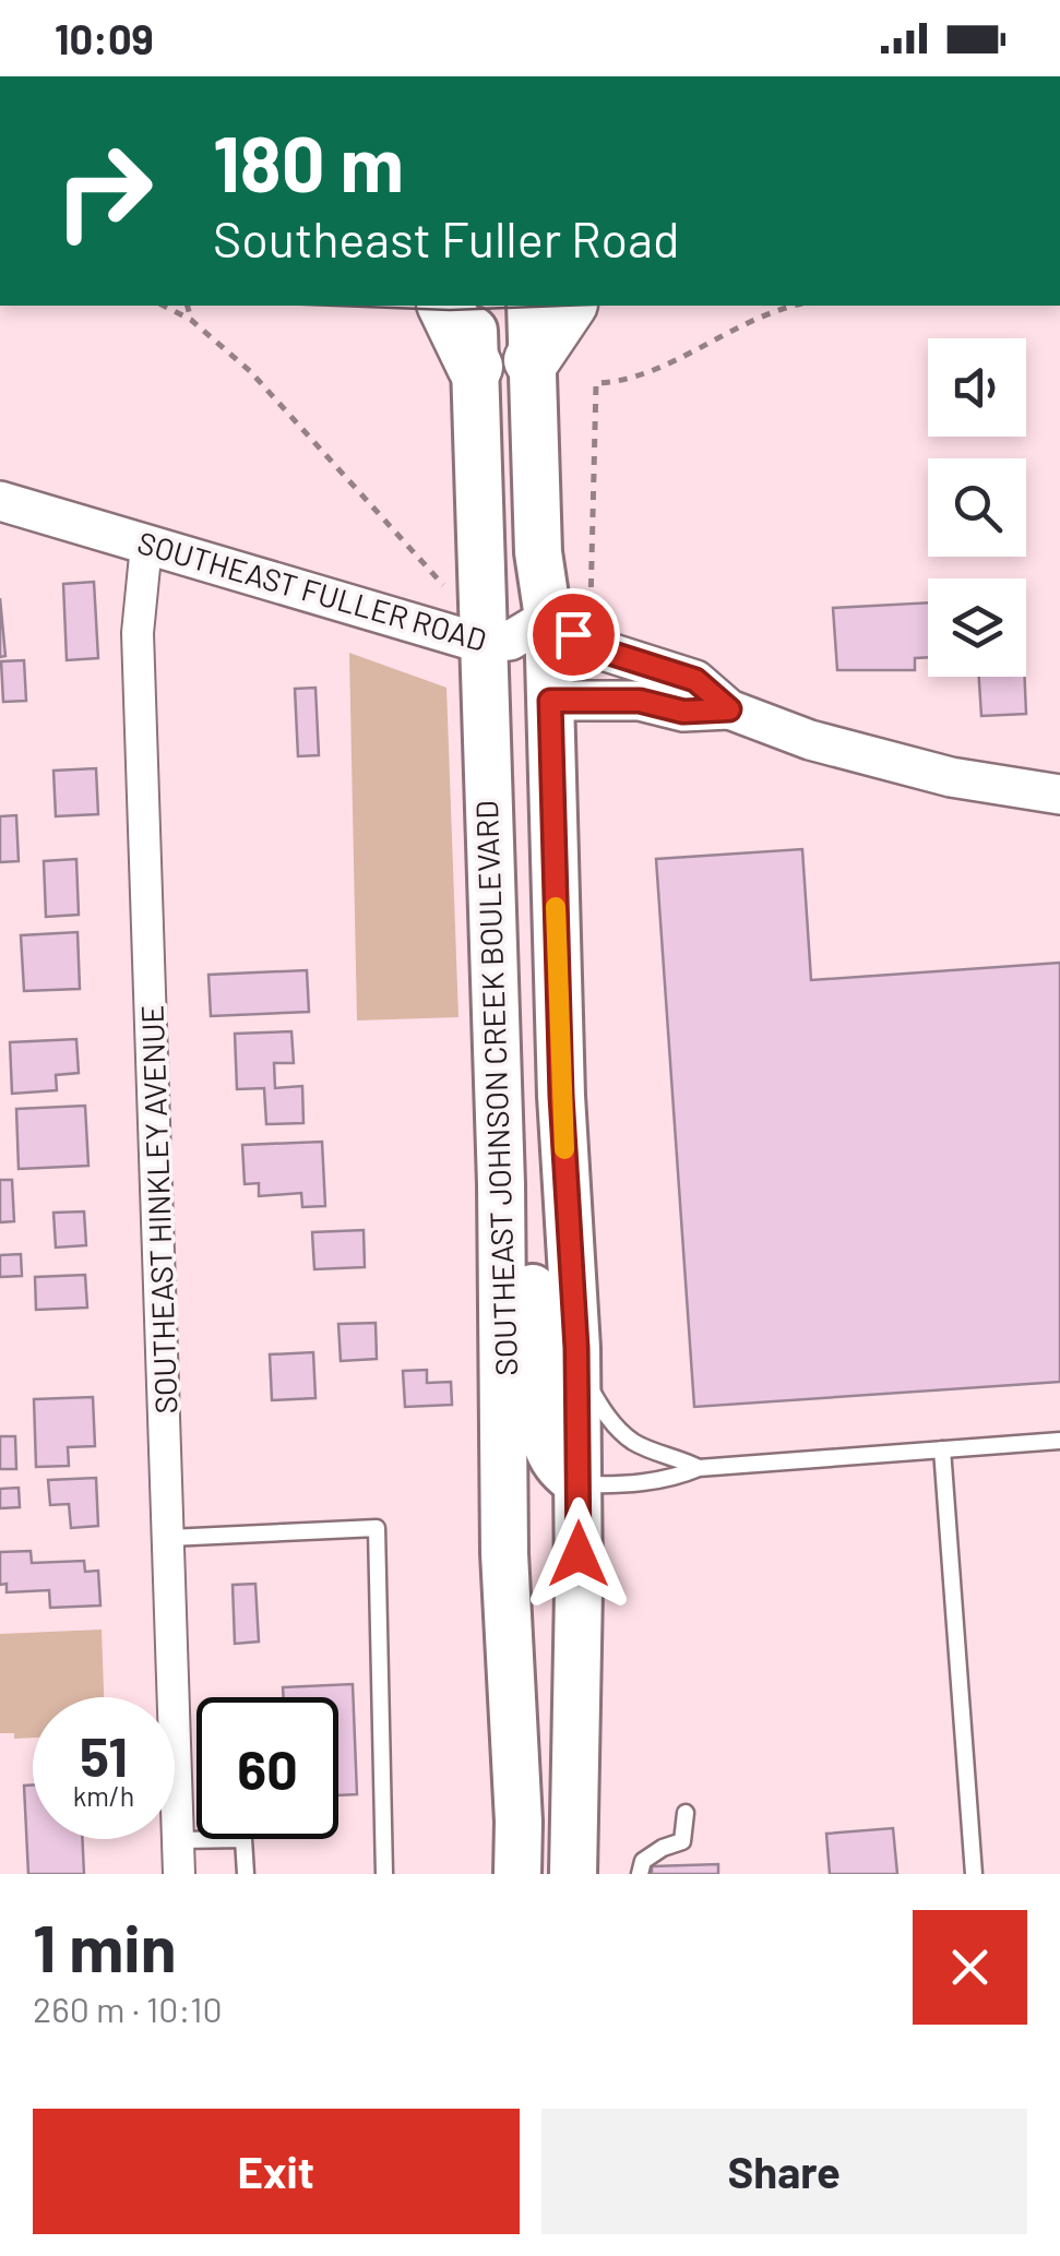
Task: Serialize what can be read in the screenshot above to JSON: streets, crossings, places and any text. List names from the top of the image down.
{
  "streets": {
    "main road": ["SOUTHEAST JOHNSON CREEK BOULEVARD"],
    "street": ["SOUTHEAST FULLER ROAD", "SOUTHEAST HINKLEY AVENUE"]
  },
  "crossings": [
    ["SOUTHEAST FULLER ROAD", "SOUTHEAST JOHNSON CREEK BOULEVARD"],
    ["SOUTHEAST FULLER ROAD", "SOUTHEAST HINKLEY AVENUE"]
  ],
  "page": {
    "status": "10:09",
    "turn": ["180 m", "Southeast Fuller Road"],
    "speed": "51 km/h",
    "limit": "60",
    "heading": ["1 min", "260 m · 10:10"],
    "buttons": ["Exit", "Share"]
  }
}
